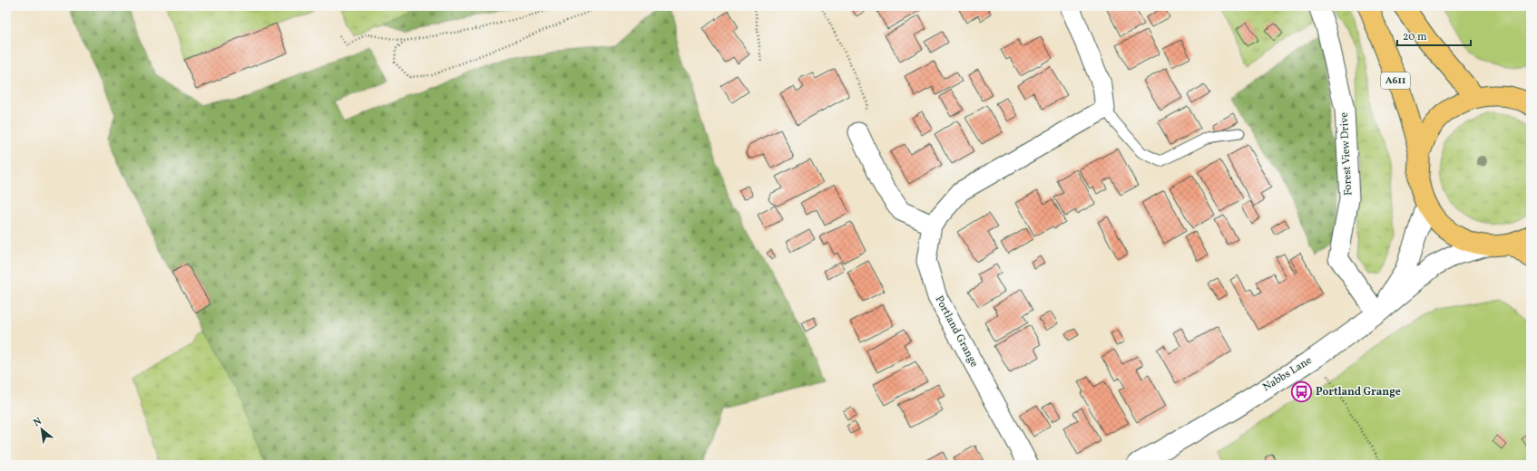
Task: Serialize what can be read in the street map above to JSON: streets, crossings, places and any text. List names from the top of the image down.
{
  "streets": {
    "main road": ["A611"],
    "street": ["Forest View Drive", "Portland Grange", "Nabbs Lane"]
  },
  "crossings": [
    ["A611", "Nabbs Lane"],
    ["Forest View Drive", "Nabbs Lane"]
  ],
  "places": {
    "bus stop": ["Portland Grange"]
  },
  "scale_bar": "20 m",
  "north": "top left"
}
